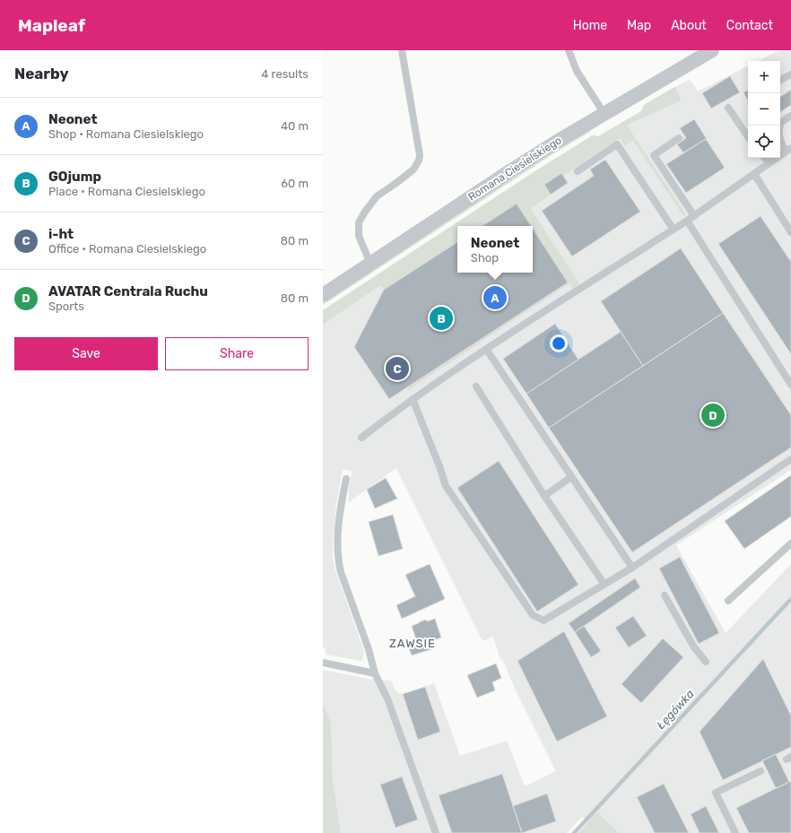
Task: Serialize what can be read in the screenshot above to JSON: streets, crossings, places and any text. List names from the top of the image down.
{
  "streets": {
    "street": ["Romana Ciesielskiego"]
  },
  "districts": ["ZAWSIE"],
  "water": ["Łęgówka"],
  "page": {
    "header": "Mapleaf",
    "nav": [
      "Home",
      "Map",
      "About",
      "Contact"
    ],
    "heading": ["Nearby", "4 results"],
    "map_buttons": ["+", "−"],
    "list": [
      {
        "mark": "A",
        "name": "Neonet",
        "note": "Shop · Romana Ciesielskiego",
        "value": "40 m"
      },
      {
        "mark": "B",
        "name": "GOjump",
        "note": "Place · Romana Ciesielskiego",
        "value": "60 m"
      },
      {
        "mark": "C",
        "name": "i-ht",
        "note": "Office · Romana Ciesielskiego",
        "value": "80 m"
      },
      {
        "mark": "D",
        "name": "AVATAR Centrala Ruchu",
        "note": "Sports",
        "value": "80 m"
      }
    ],
    "popup": ["Neonet", "Shop"],
    "pins": [
      "A",
      "B",
      "C",
      "D"
    ],
    "buttons": ["Save", "Share"]
  }
}
